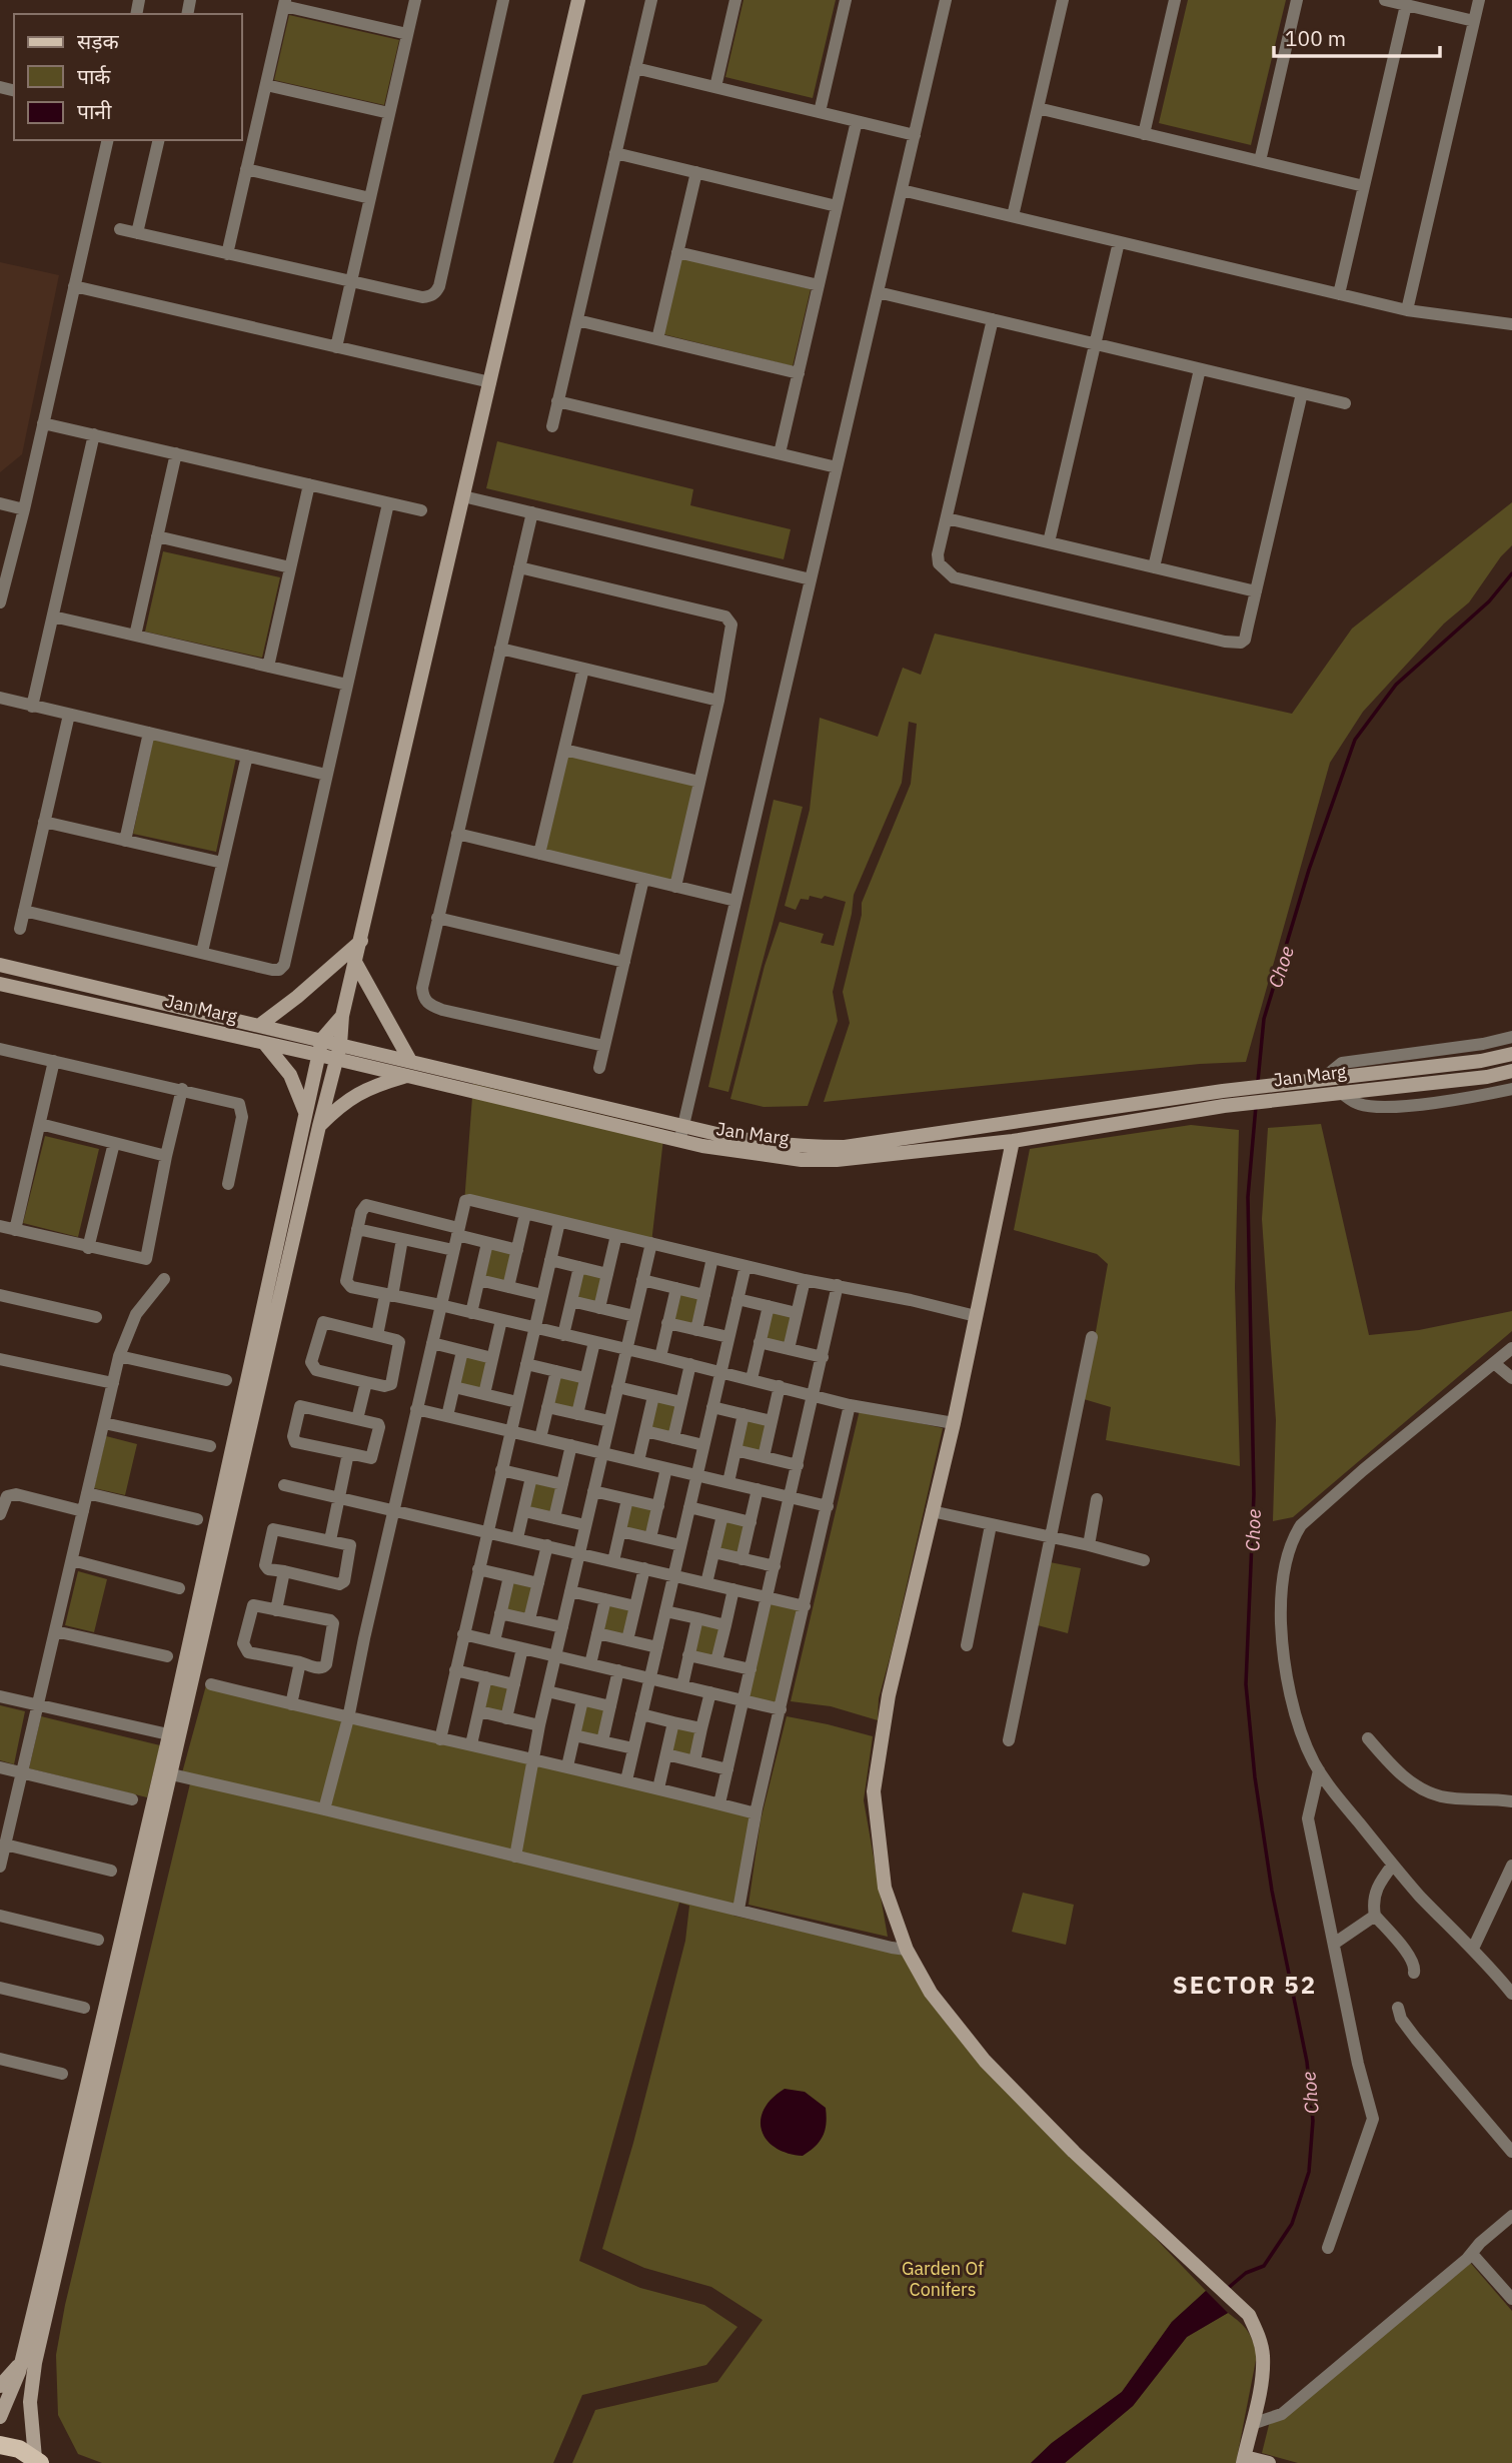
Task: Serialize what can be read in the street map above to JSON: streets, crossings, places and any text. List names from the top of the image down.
{
  "streets": {
    "main road": ["Jan Marg"]
  },
  "districts": ["SECTOR 52"],
  "water": ["Choe"],
  "parks": ["Garden Of Conifers"],
  "legend": ["सड़क", "पार्क", "पानी"],
  "scale_bar": "100 m"
}
